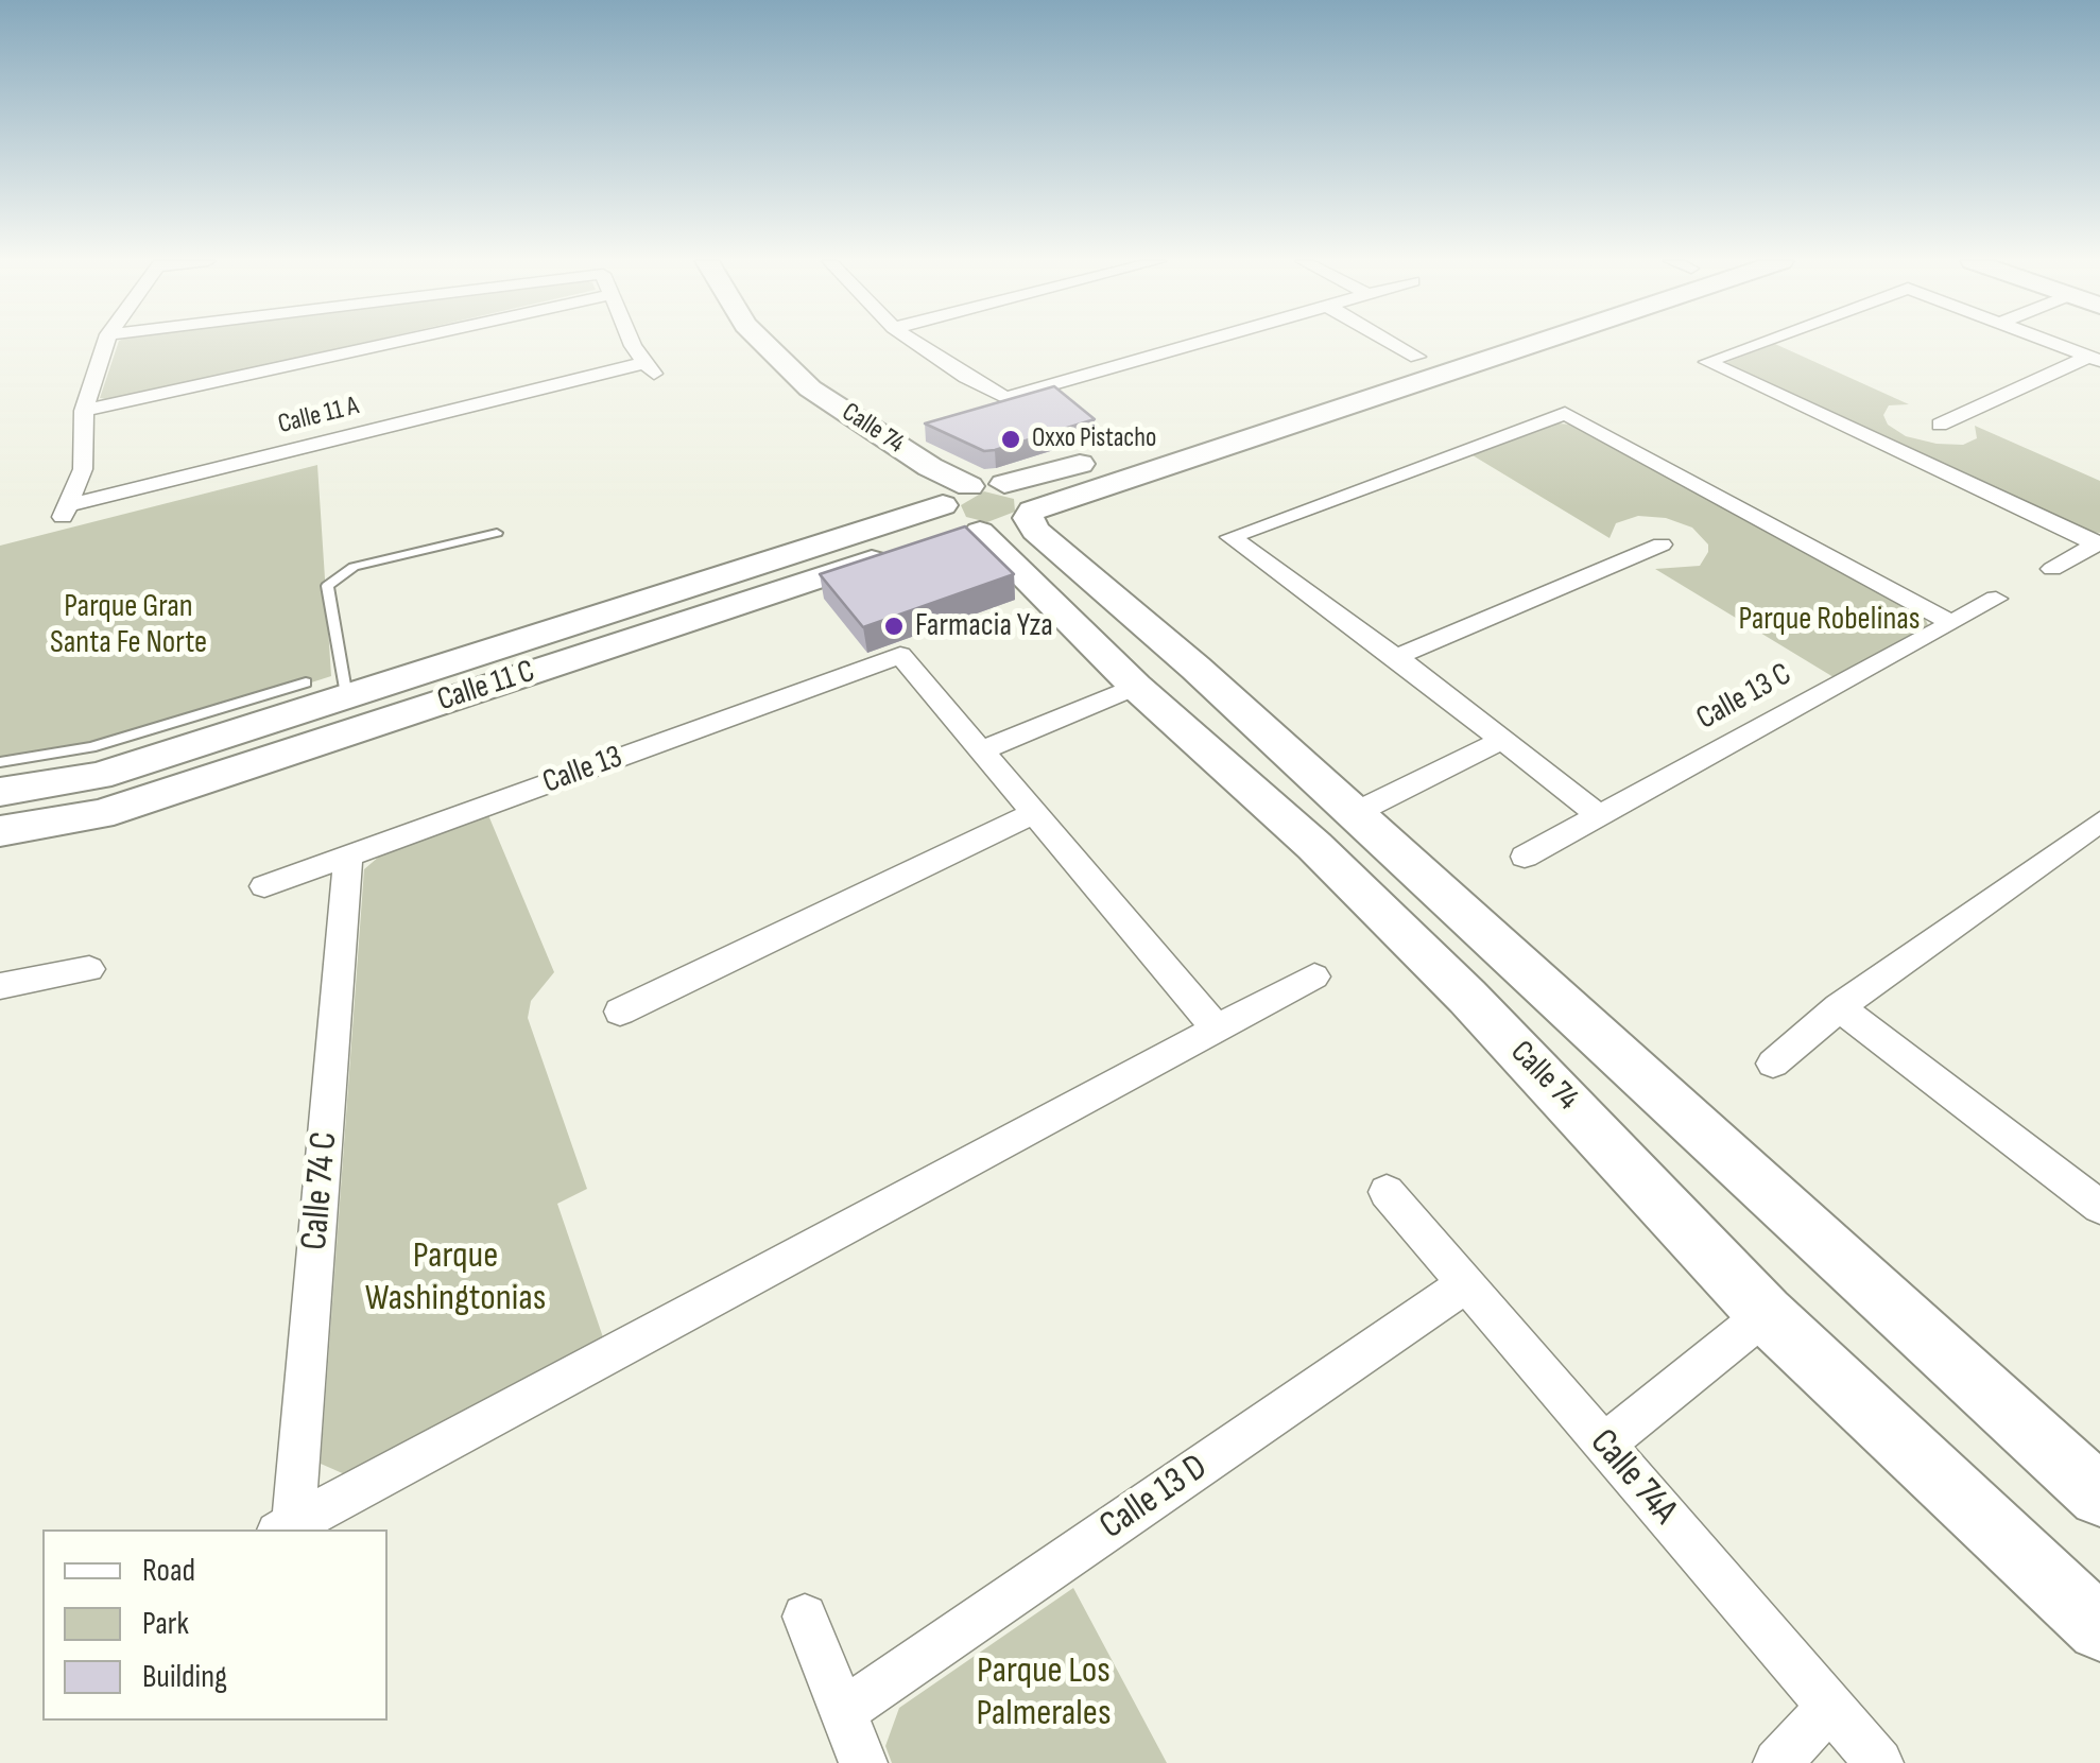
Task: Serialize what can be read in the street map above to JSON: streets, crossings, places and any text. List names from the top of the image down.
{
  "streets": {
    "main road": ["Calle 74", "Calle 11 C"],
    "street": [
      "Calle 11 A",
      "Calle 13 C",
      "Calle 13",
      "Calle 74 C",
      "Calle 74A",
      "Calle 13 D"
    ]
  },
  "crossings": [
    ["Calle 74", "Calle 11 C"],
    ["Calle 13", "Calle 74 C"],
    ["Calle 74A", "Calle 13 D"]
  ],
  "parks": [
    "Parque Gran Santa Fe Norte",
    "Parque Robelinas",
    "Parque Washingtonias",
    "Parque Los Palmerales"
  ],
  "places": ["Oxxo Pistacho", "Farmacia Yza"],
  "legend": ["Road", "Park", "Building"]
}
